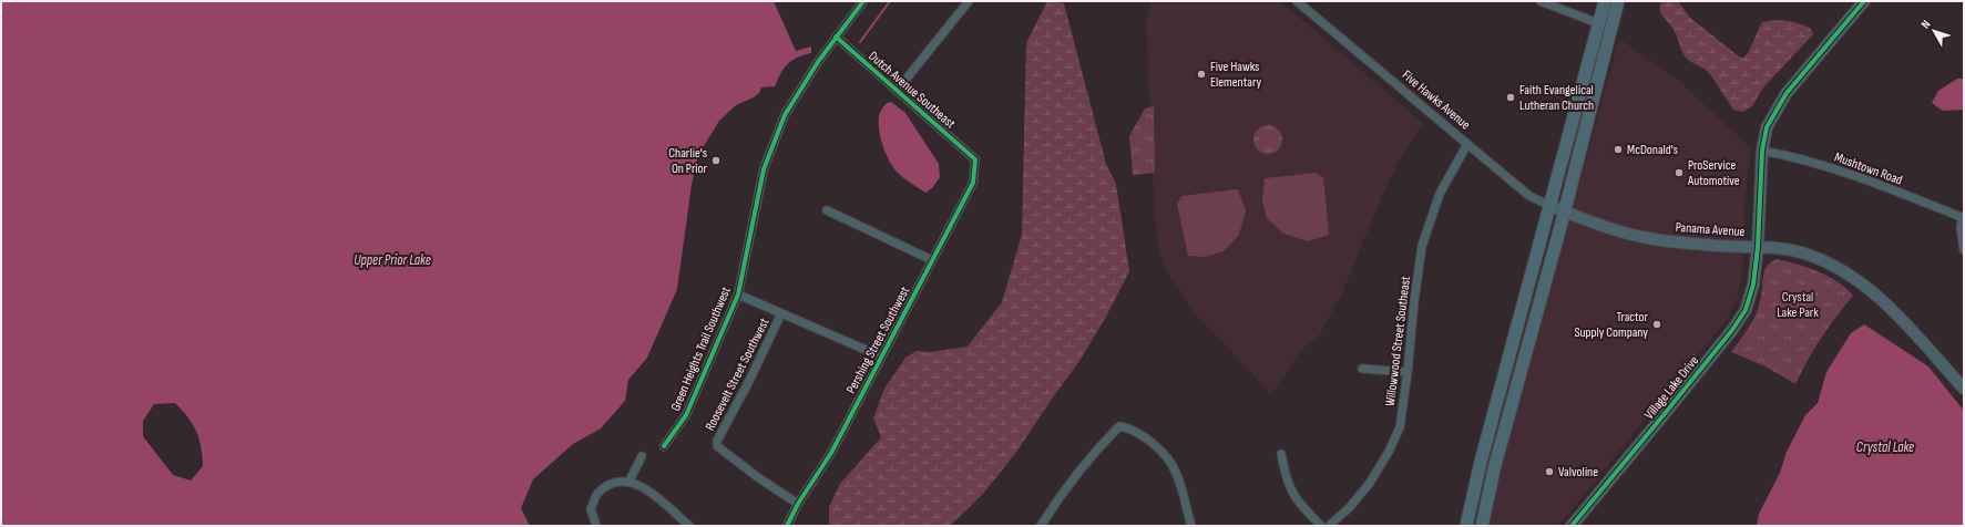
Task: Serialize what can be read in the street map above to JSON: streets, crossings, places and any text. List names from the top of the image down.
{
  "streets": {
    "street": [
      "Dutch Avenue Southeast",
      "Five Hawks Avenue",
      "Mushtown Road",
      "Panama Avenue",
      "Pershing Street Southwest",
      "Willowwood Street Southeast",
      "Green Heights Trail Southwest",
      "Roosevelt Street Southwest",
      "Village Lake Drive"
    ]
  },
  "crossings": [
    ["Dutch Avenue Southeast", "Pershing Street Southwest"],
    ["Dutch Avenue Southeast", "Green Heights Trail Southwest"],
    ["Five Hawks Avenue", "Panama Avenue"],
    ["Five Hawks Avenue", "Willowwood Street Southeast"],
    ["Mushtown Road", "Village Lake Drive"],
    ["Panama Avenue", "Village Lake Drive"],
    ["Pershing Street Southwest", "Roosevelt Street Southwest"]
  ],
  "water": ["Upper Prior Lake", "Crystal Lake"],
  "parks": ["Crystal Lake Park"],
  "places": [
    "Five Hawks Elementary",
    "Faith Evangelical Lutheran Church",
    "McDonald's",
    "Charlie's On Prior",
    "ProService Automotive",
    "Tractor Supply Company",
    "Valvoline"
  ],
  "north": "top left"
}
